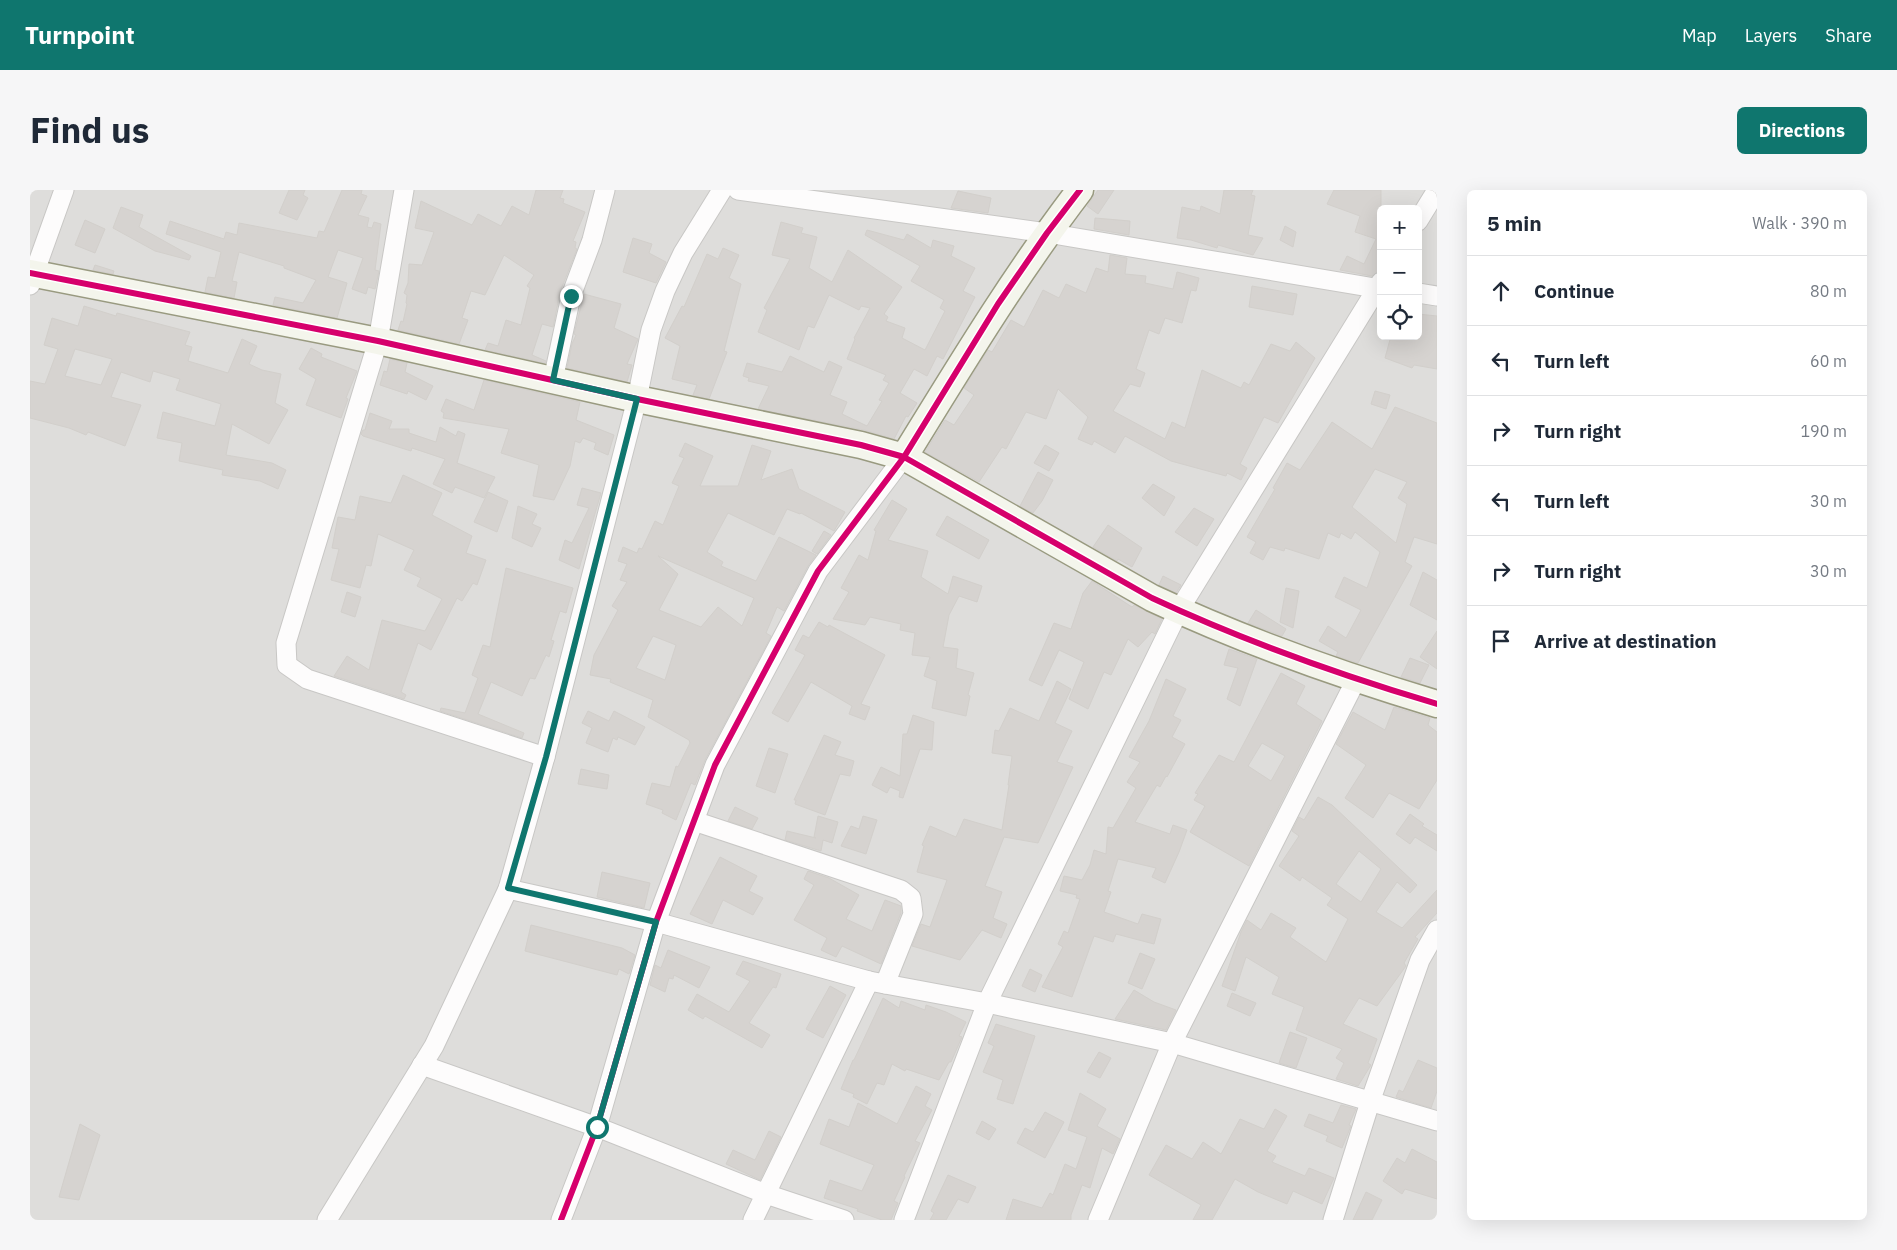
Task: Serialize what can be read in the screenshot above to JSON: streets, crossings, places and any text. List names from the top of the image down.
{
  "page": {
    "header": "Turnpoint",
    "nav": ["Map", "Layers", "Share"],
    "title": "Find us",
    "buttons": "Directions",
    "heading": ["5 min", "Walk · 390 m"],
    "map_buttons": ["+", "−"],
    "list": [
      ["Continue", "80 m"],
      ["Turn left", "60 m"],
      ["Turn right", "190 m"],
      ["Turn left", "30 m"],
      ["Turn right", "30 m"],
      "Arrive at destination"
    ]
  }
}
